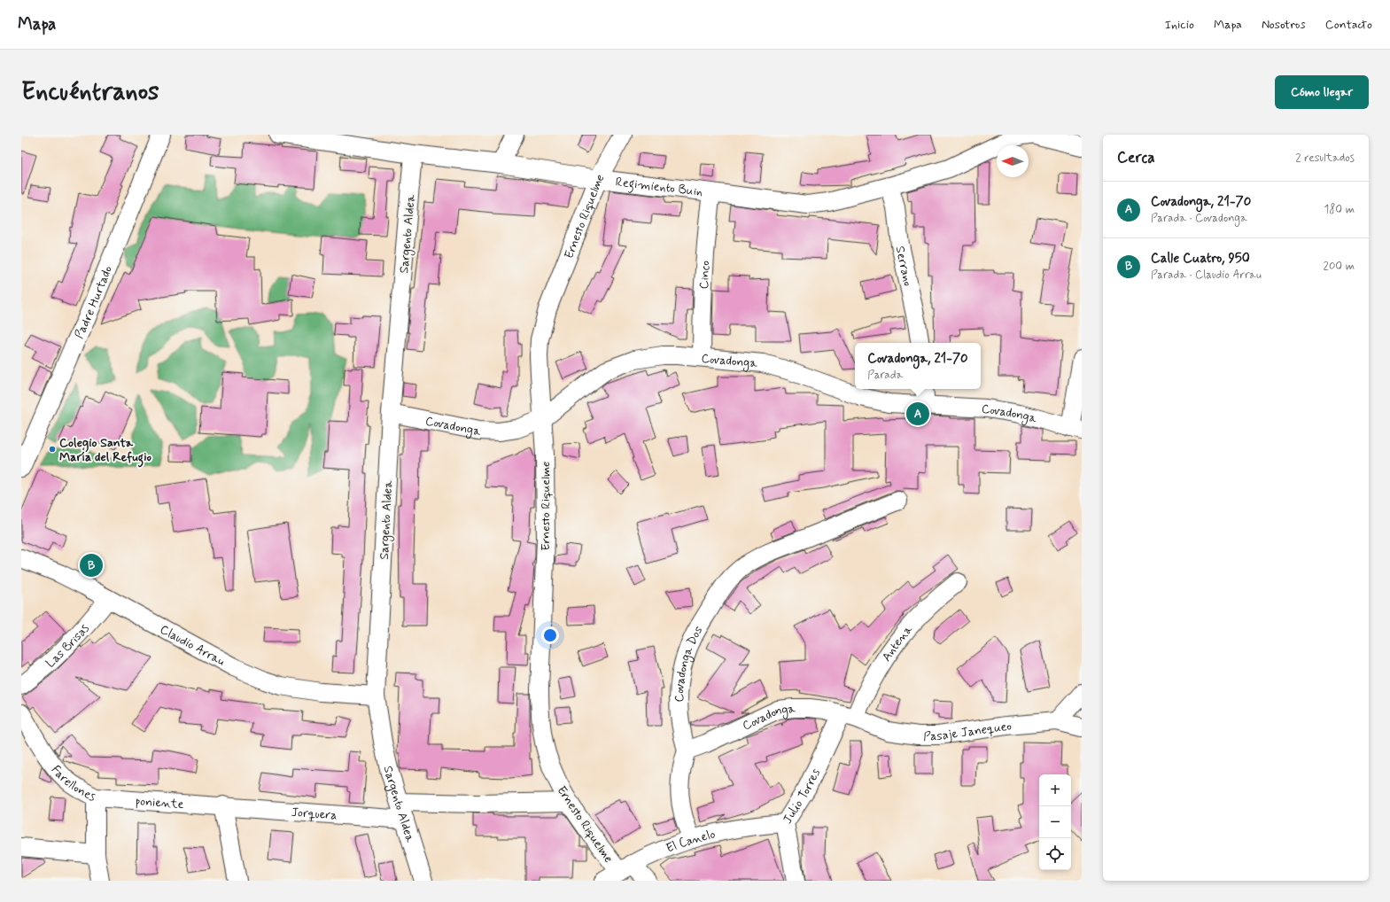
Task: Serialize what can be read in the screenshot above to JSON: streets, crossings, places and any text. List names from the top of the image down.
{
  "streets": {
    "street": [
      "Regimiento Buin",
      "Ernesto Riquelme",
      "Sargento Aldea",
      "Serrano",
      "Cinco",
      "Padre Hurtado",
      "Covadonga",
      "Antena",
      "Las Brisas",
      "Claudio Arrau",
      "Covadonga Dos",
      "Pasaje Janequeo",
      "Farellones",
      "Julio Torres",
      "poniente",
      "Jorquera",
      "El Canelo"
    ]
  },
  "crossings": [
    ["Regimiento Buin", "Ernesto Riquelme"],
    ["Regimiento Buin", "Sargento Aldea"],
    ["Regimiento Buin", "Serrano"],
    ["Regimiento Buin", "Cinco"],
    ["Ernesto Riquelme", "Covadonga"],
    ["Ernesto Riquelme", "El Canelo"],
    ["Sargento Aldea", "Covadonga"],
    ["Sargento Aldea", "Claudio Arrau"],
    ["Sargento Aldea", "Jorquera"],
    ["Cinco", "Covadonga"],
    ["Covadonga", "Antena"],
    ["Covadonga", "Covadonga Dos"],
    ["Covadonga", "Pasaje Janequeo"],
    ["Covadonga", "Julio Torres"],
    ["Antena", "Pasaje Janequeo"],
    ["Antena", "Julio Torres"],
    ["Las Brisas", "Claudio Arrau"],
    ["Pasaje Janequeo", "Julio Torres"],
    ["Farellones", "poniente"],
    ["Julio Torres", "El Canelo"],
    ["poniente", "Jorquera"]
  ],
  "places": ["Colegio Santa María del Refugio"],
  "north": "left",
  "page": {
    "header": "Mapa",
    "nav": [
      "Inicio",
      "Mapa",
      "Nosotros",
      "Contacto"
    ],
    "buttons": "Cómo llegar",
    "title": "Encuéntranos",
    "heading": ["Cerca", "2 resultados"],
    "list": [
      {
        "mark": "A",
        "name": "Covadonga, 21-70",
        "note": "Parada · Covadonga",
        "value": "180 m"
      },
      {
        "mark": "B",
        "name": "Calle Cuatro, 950",
        "note": "Parada · Claudio Arrau",
        "value": "200 m"
      }
    ],
    "popup": ["Covadonga, 21-70", "Parada"],
    "pins": ["A", "B"],
    "map_buttons": ["+", "−"]
  }
}
